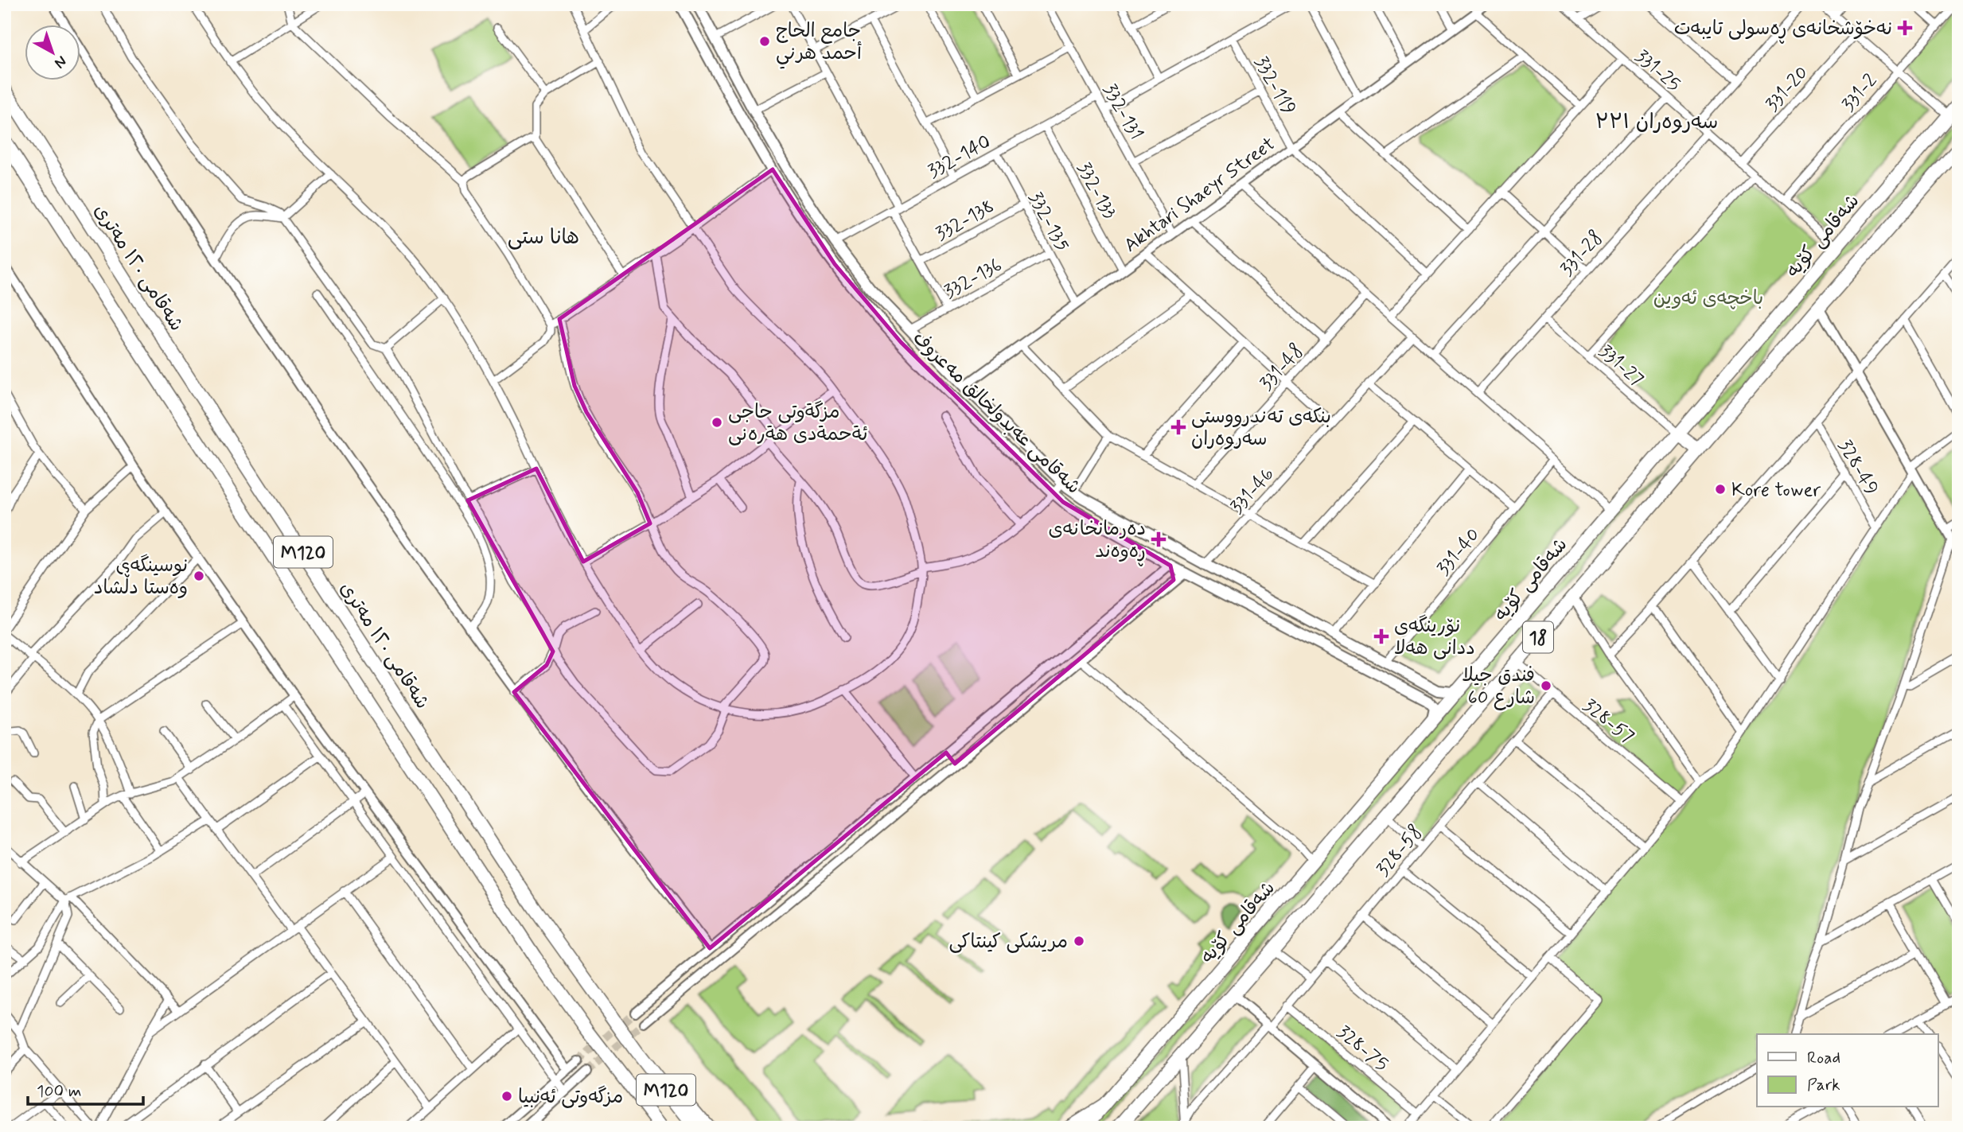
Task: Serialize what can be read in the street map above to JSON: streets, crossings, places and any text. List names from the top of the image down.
{
  "streets": {
    "highway": [
      "شەقامی کۆیە",
      "شەقامی ١٢٠ مەتری",
      "M120",
      "18"
    ],
    "main road": ["شەقامی عەبدولخالق مەعروف"],
    "street": [
      "331-25",
      "332-119",
      "331-20",
      "331-2",
      "332-131",
      "332-140",
      "332-133",
      "Akhtari Shaeyr Street",
      "332-138",
      "332-135",
      "331-28",
      "332-136",
      "331-27",
      "331-48",
      "328-49",
      "331-46",
      "331-40",
      "328-57",
      "328-58",
      "328-75"
    ]
  },
  "crossings": [
    ["331-25", "331-20"],
    ["331-25", "331-2"],
    ["331-25", "شەقامی کۆیە"],
    ["331-25", "331-28"],
    ["332-119", "Akhtari Shaeyr Street"],
    ["332-131", "332-140"],
    ["332-131", "Akhtari Shaeyr Street"],
    ["332-140", "332-133"],
    ["332-140", "332-135"],
    ["332-140", "شەقامی عەبدولخالق مەعروف"],
    ["332-133", "Akhtari Shaeyr Street"],
    ["Akhtari Shaeyr Street", "332-135"],
    ["Akhtari Shaeyr Street", "شەقامی عەبدولخالق مەعروف"],
    ["332-138", "332-135"],
    ["332-135", "332-136"],
    ["شەقامی کۆیە", "331-27"],
    ["شەقامی کۆیە", "شەقامی عەبدولخالق مەعروف"],
    ["331-28", "331-27"],
    ["332-136", "شەقامی عەبدولخالق مەعروف"],
    ["شەقامی عەبدولخالق مەعروف", "331-46"],
    ["شەقامی عەبدولخالق مەعروف", "331-40"],
    ["18", "328-57"],
    ["328-57", "328-58"],
    ["328-58", "328-75"]
  ],
  "districts": ["سەروەران ٣٣١", "هانا ستى"],
  "parks": ["باخچەی ئەوین"],
  "places": {
    "health": [
      "نەخۆشخانەی ڕەسولی تایبەت",
      "بنکەی تەندرووستی سەروەران",
      "دەرمانخانەی ڕەوەند",
      "نۆرینگەی ددانی هەلا"
    ],
    "other": [
      "جامع الحاج أحمد هرني",
      "مزگةوتی حاجی ئةحمةدی هةرەنی",
      "Kore tower",
      "نوسینگەی وەستا دڵشاد",
      "فندق جيلا شارع 60",
      "مریشکی کینتاکی",
      "مزگەوتی ئەنبیا"
    ]
  },
  "legend": ["Road", "Park"],
  "scale_bar": "100 m",
  "north": "bottom right"
}
